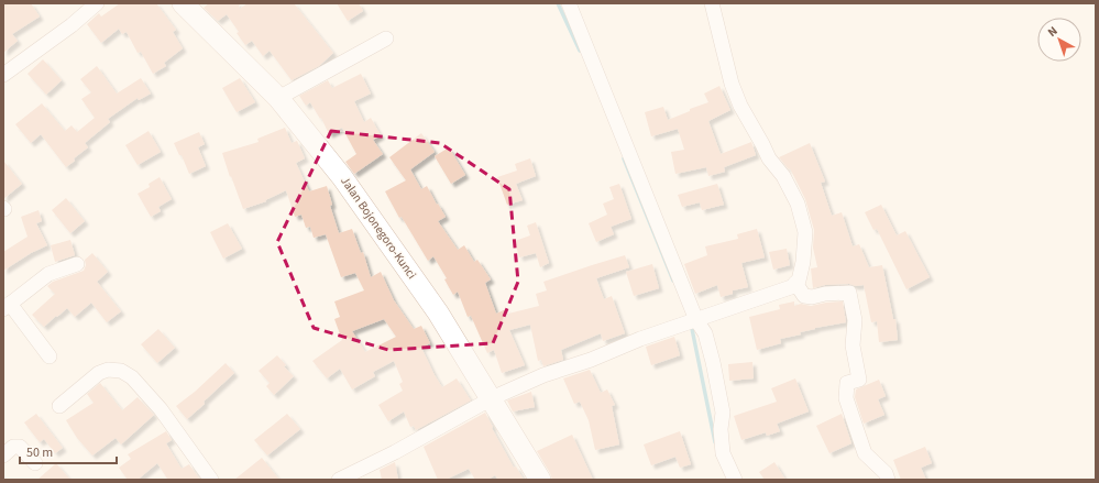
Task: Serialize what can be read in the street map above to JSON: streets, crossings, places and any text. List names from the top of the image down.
{
  "streets": {
    "main road": ["Jalan Bojonegoro-Kunci"]
  },
  "scale_bar": "50 m",
  "north": "top left"
}
